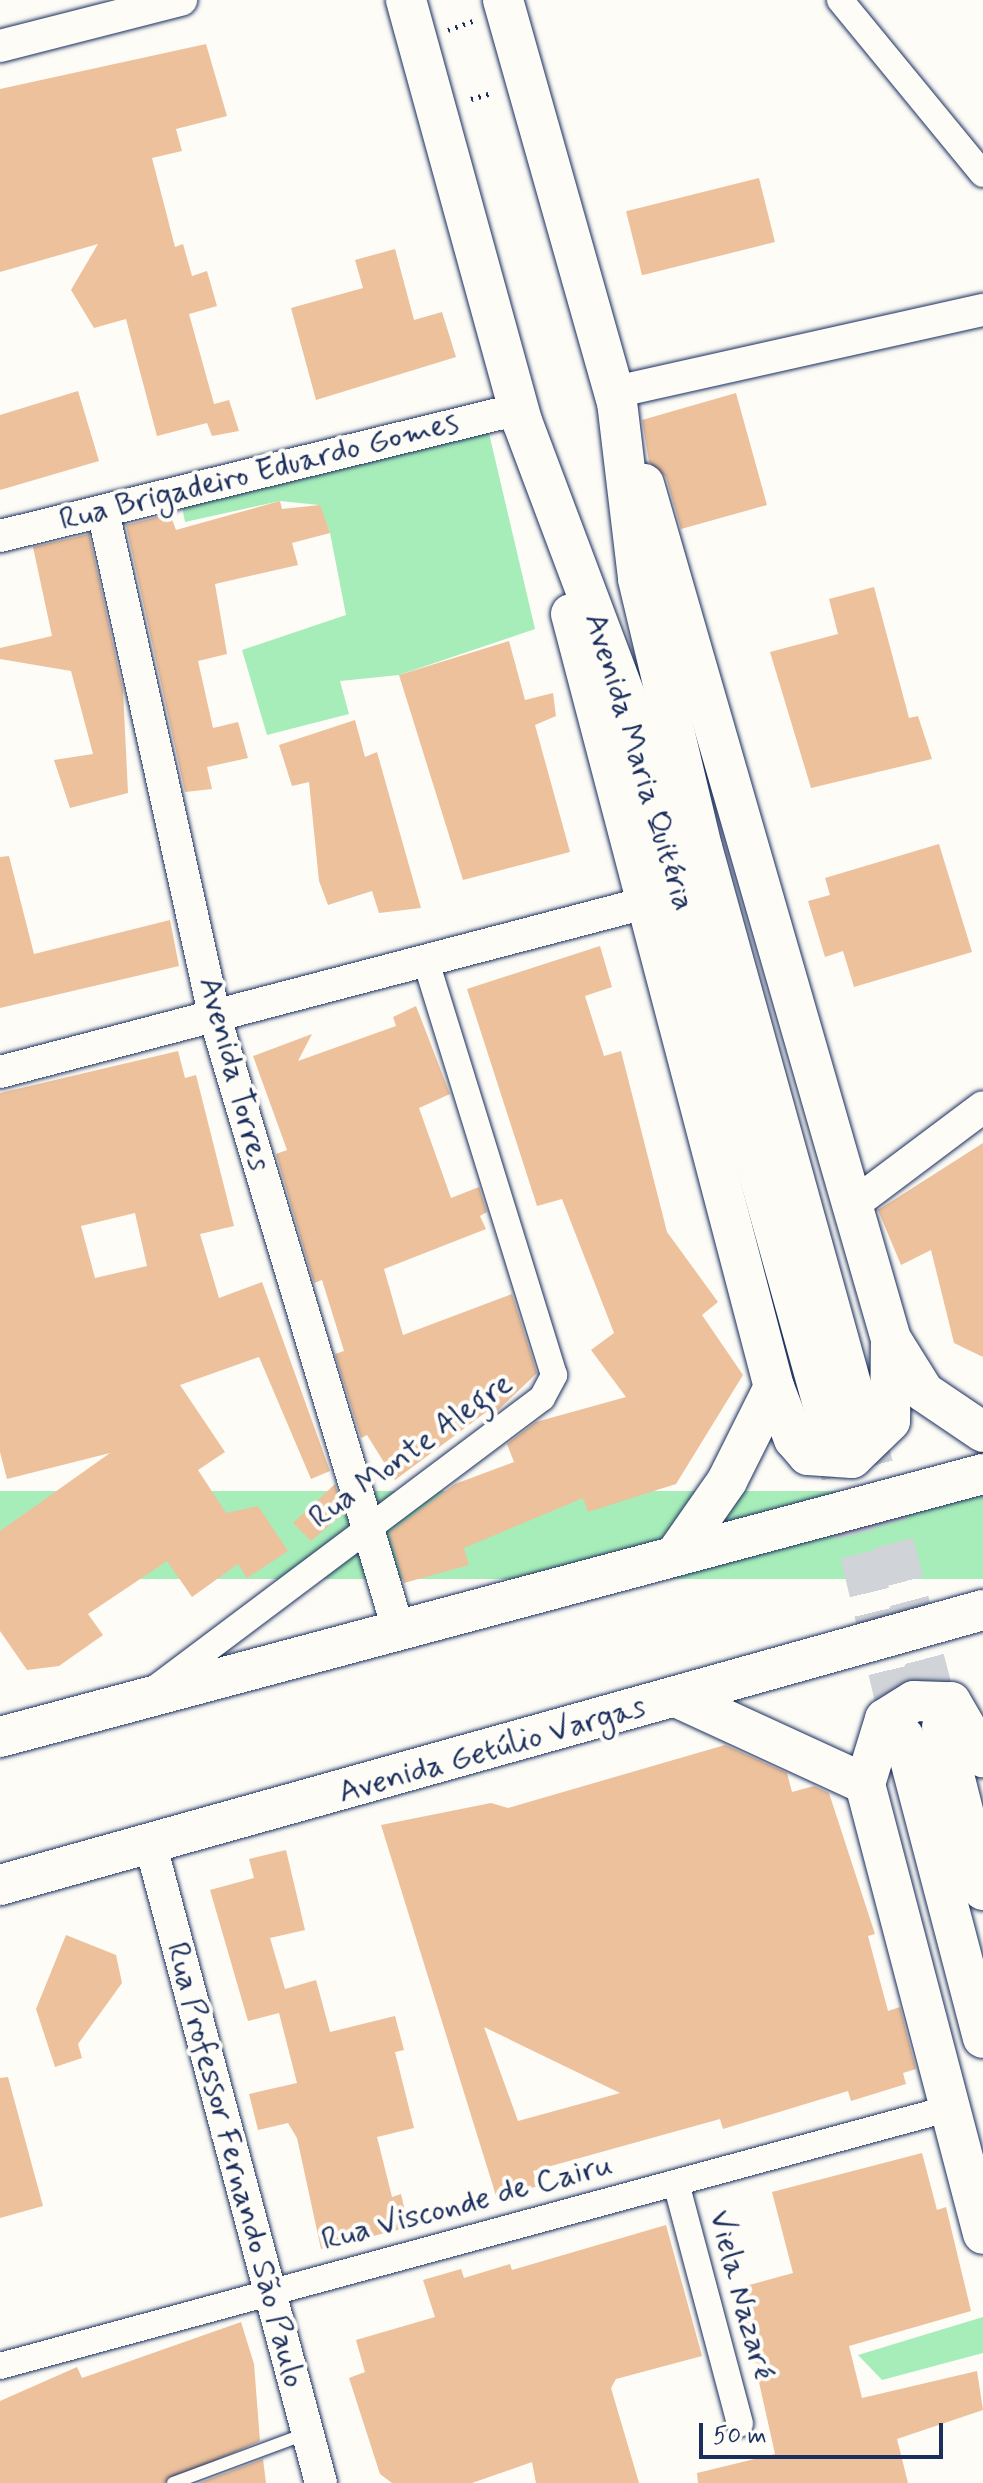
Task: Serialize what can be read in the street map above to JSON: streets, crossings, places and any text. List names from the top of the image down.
{
  "streets": {
    "main road": ["Avenida Maria Quitéria", "Avenida Getúlio Vargas"],
    "street": [
      "Rua Brigadeiro Eduardo Gomes",
      "Avenida Torres",
      "Rua Monte Alegre",
      "Rua Professor Fernando São Paulo",
      "Rua Visconde de Cairu",
      "Viela Nazaré"
    ]
  },
  "crossings": [
    ["Rua Brigadeiro Eduardo Gomes", "Avenida Maria Quitéria"],
    ["Rua Brigadeiro Eduardo Gomes", "Avenida Torres"],
    ["Avenida Torres", "Rua Monte Alegre"],
    ["Avenida Getúlio Vargas", "Rua Professor Fernando São Paulo"],
    ["Rua Professor Fernando São Paulo", "Rua Visconde de Cairu"],
    ["Rua Visconde de Cairu", "Viela Nazaré"]
  ],
  "scale_bar": "50 m"
}
